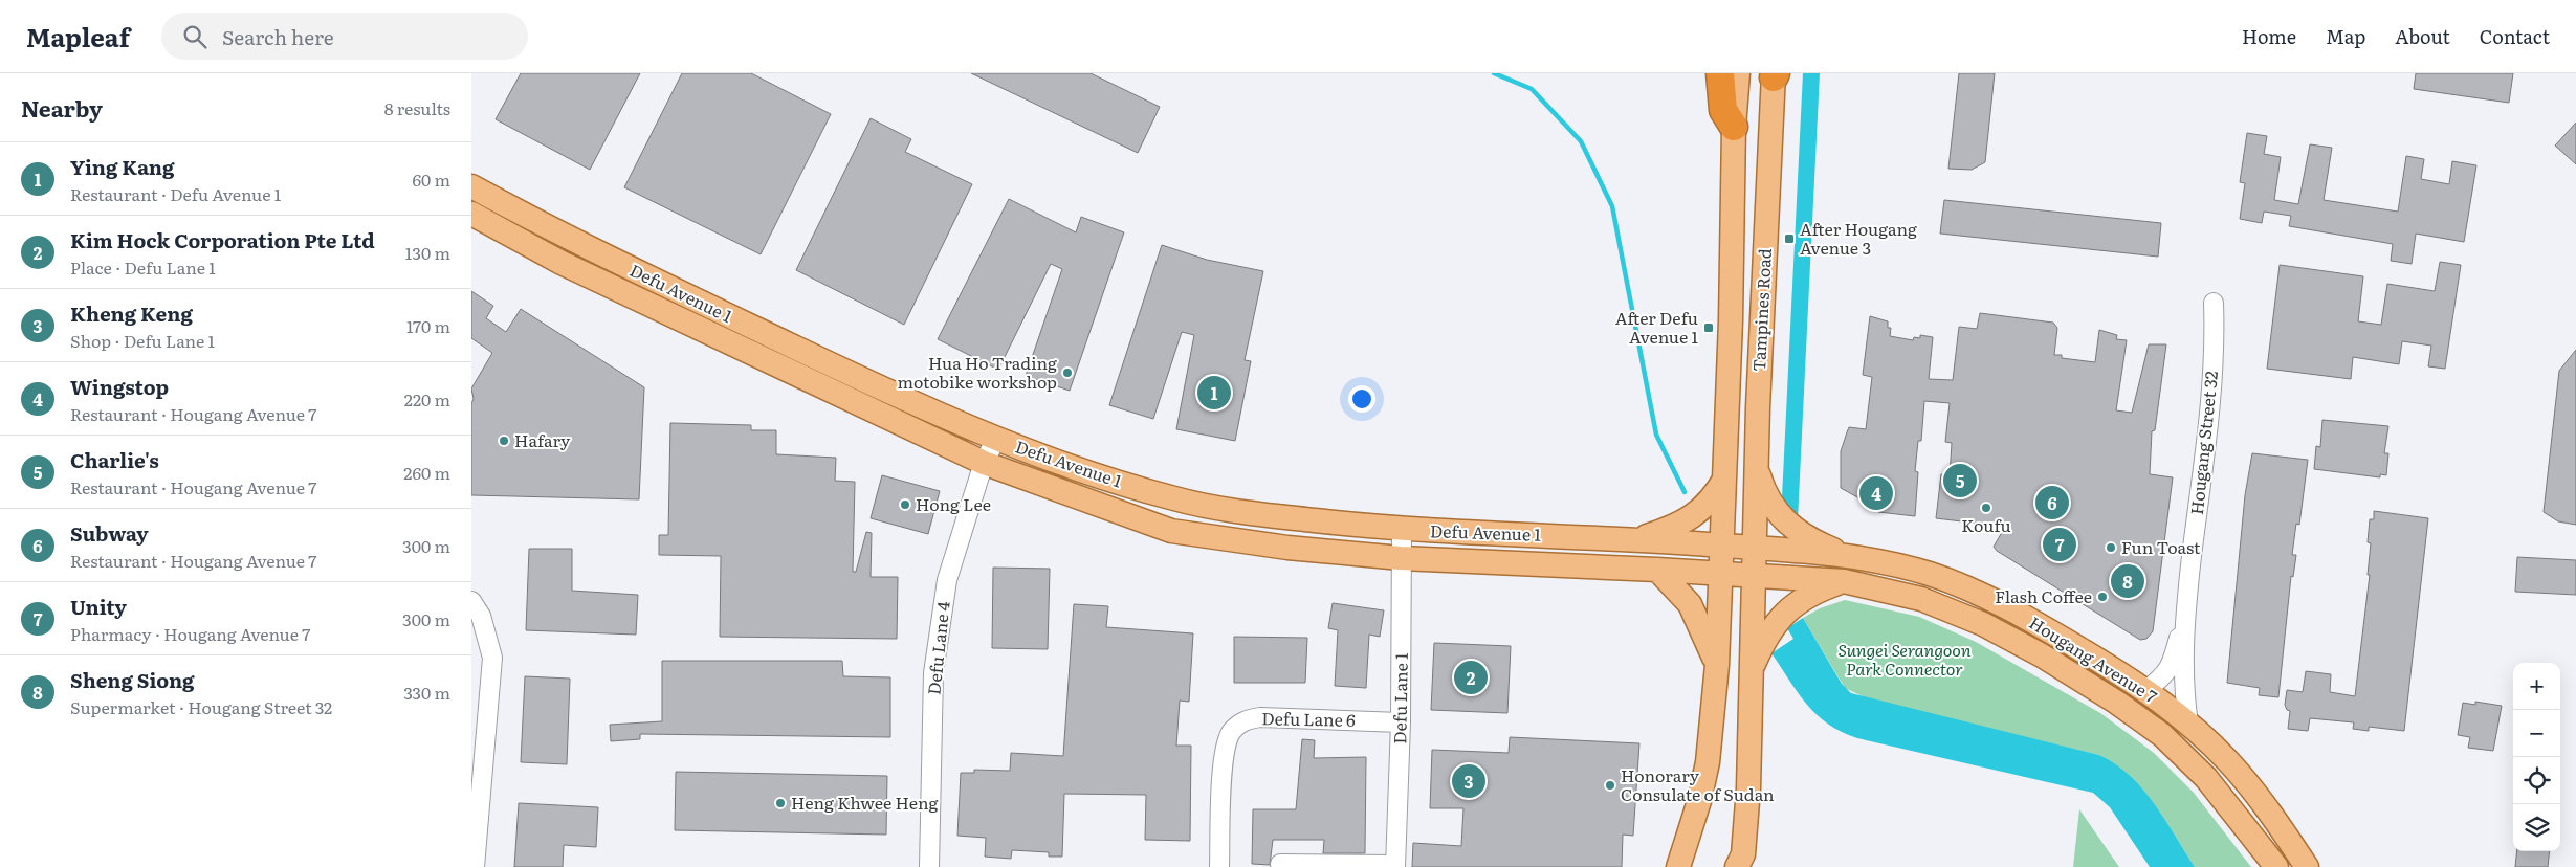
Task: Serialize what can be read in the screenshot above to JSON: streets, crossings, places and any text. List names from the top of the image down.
{
  "streets": {
    "main road": ["Defu Avenue 1", "Tampines Road", "Hougang Avenue 7"],
    "street": [
      "Hougang Street 32",
      "Defu Lane 4",
      "Defu Lane 1",
      "Defu Lane 6"
    ]
  },
  "crossings": [
    ["Defu Avenue 1", "Tampines Road"],
    ["Defu Avenue 1", "Defu Lane 4"],
    ["Defu Avenue 1", "Defu Lane 1"],
    ["Tampines Road", "Hougang Avenue 7"],
    ["Hougang Street 32", "Hougang Avenue 7"],
    ["Defu Lane 1", "Defu Lane 6"]
  ],
  "parks": ["Sungei Serangoon Park Connector"],
  "places": {
    "transit": ["After Hougang Avenue 3", "After Defu Avenue 1"],
    "other": [
      "Hua Ho Trading motobike workshop",
      "Hafary",
      "Hong Lee",
      "Koufu",
      "Fun Toast",
      "Flash Coffee",
      "Honorary Consulate of Sudan",
      "Heng Khwee Heng"
    ]
  },
  "page": {
    "header": "Mapleaf",
    "search": "Search here",
    "nav": [
      "Home",
      "Map",
      "About",
      "Contact"
    ],
    "heading": ["Nearby", "8 results"],
    "list": [
      {
        "mark": "1",
        "name": "Ying Kang",
        "note": "Restaurant · Defu Avenue 1",
        "value": "60 m"
      },
      {
        "mark": "2",
        "name": "Kim Hock Corporation Pte Ltd",
        "note": "Place · Defu Lane 1",
        "value": "130 m"
      },
      {
        "mark": "3",
        "name": "Kheng Keng",
        "note": "Shop · Defu Lane 1",
        "value": "170 m"
      },
      {
        "mark": "4",
        "name": "Wingstop",
        "note": "Restaurant · Hougang Avenue 7",
        "value": "220 m"
      },
      {
        "mark": "5",
        "name": "Charlie's",
        "note": "Restaurant · Hougang Avenue 7",
        "value": "260 m"
      },
      {
        "mark": "6",
        "name": "Subway",
        "note": "Restaurant · Hougang Avenue 7",
        "value": "300 m"
      },
      {
        "mark": "7",
        "name": "Unity",
        "note": "Pharmacy · Hougang Avenue 7",
        "value": "300 m"
      },
      {
        "mark": "8",
        "name": "Sheng Siong",
        "note": "Supermarket · Hougang Street 32",
        "value": "330 m"
      }
    ],
    "pins": [
      "1",
      "5",
      "4",
      "6",
      "7",
      "8",
      "2",
      "3"
    ],
    "map_buttons": ["+", "−"]
  }
}
